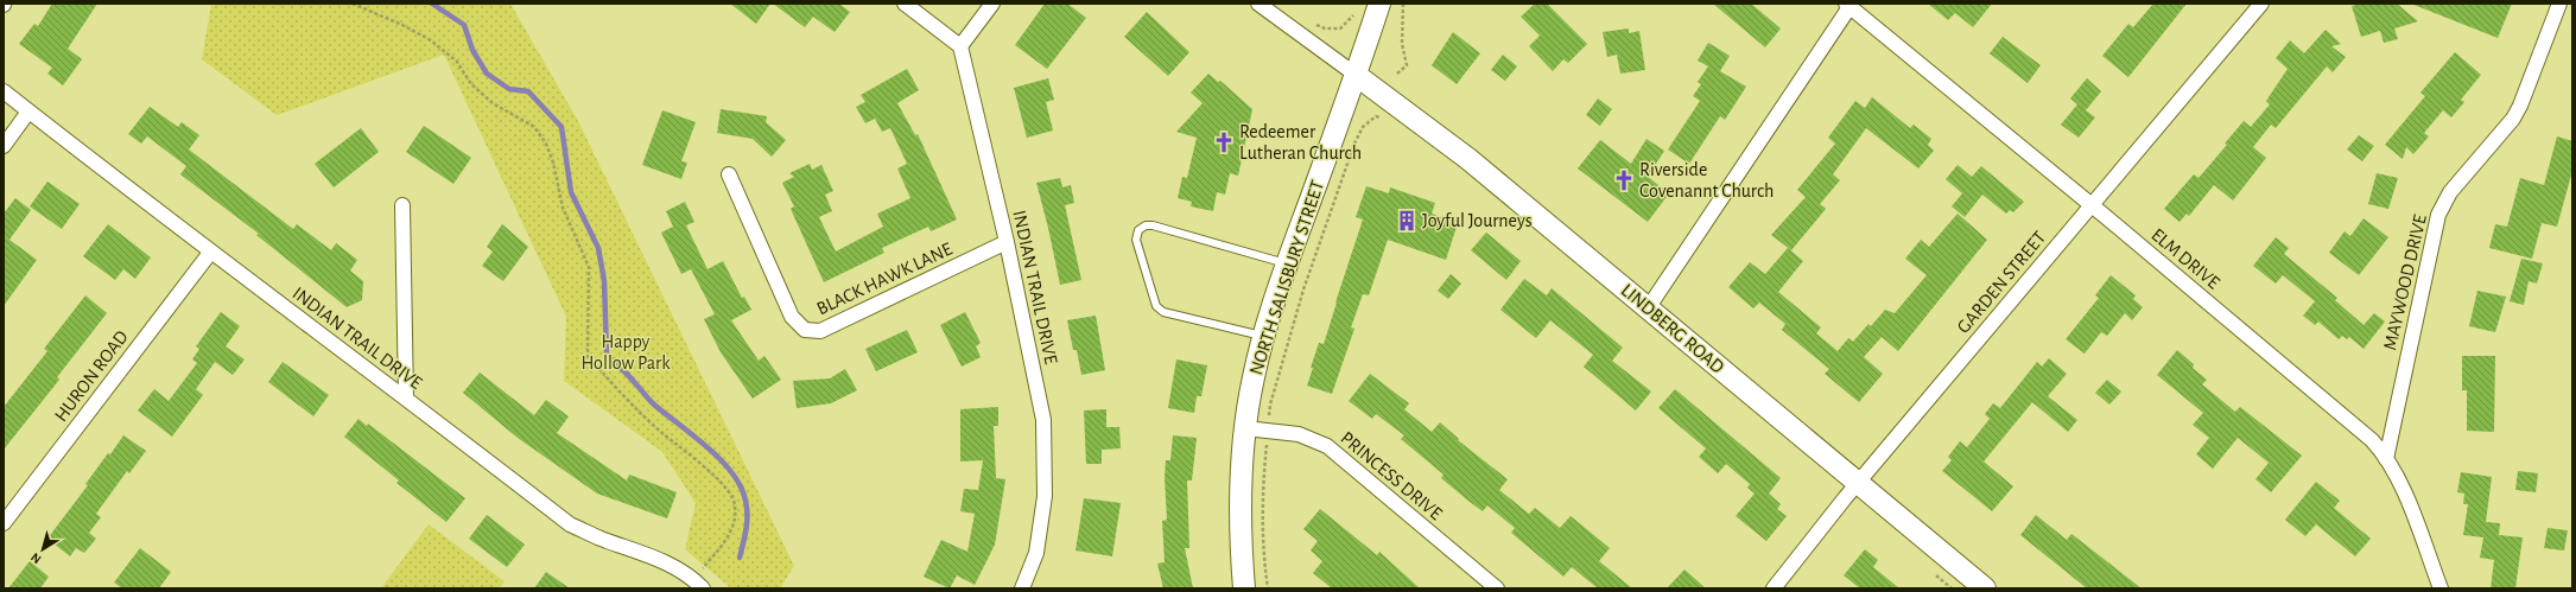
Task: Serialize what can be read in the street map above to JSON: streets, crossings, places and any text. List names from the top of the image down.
{
  "streets": {
    "street": [
      "ELM DRIVE",
      "NORTH SALISBURY STREET",
      "BLACK HAWK LANE",
      "GARDEN STREET",
      "MAYWOOD DRIVE",
      "INDIAN TRAIL DRIVE",
      "LINDBERG ROAD",
      "HURON ROAD",
      "PRINCESS DRIVE"
    ]
  },
  "crossings": [
    ["ELM DRIVE", "GARDEN STREET"],
    ["ELM DRIVE", "MAYWOOD DRIVE"],
    ["NORTH SALISBURY STREET", "LINDBERG ROAD"],
    ["NORTH SALISBURY STREET", "PRINCESS DRIVE"],
    ["BLACK HAWK LANE", "INDIAN TRAIL DRIVE"],
    ["GARDEN STREET", "LINDBERG ROAD"],
    ["INDIAN TRAIL DRIVE", "HURON ROAD"]
  ],
  "parks": ["Happy Hollow Park"],
  "places": {
    "church": ["Redeemer Lutheran Church", "Riverside Covenannt Church"],
    "building": ["Joyful Journeys"]
  },
  "north": "bottom left"
}
